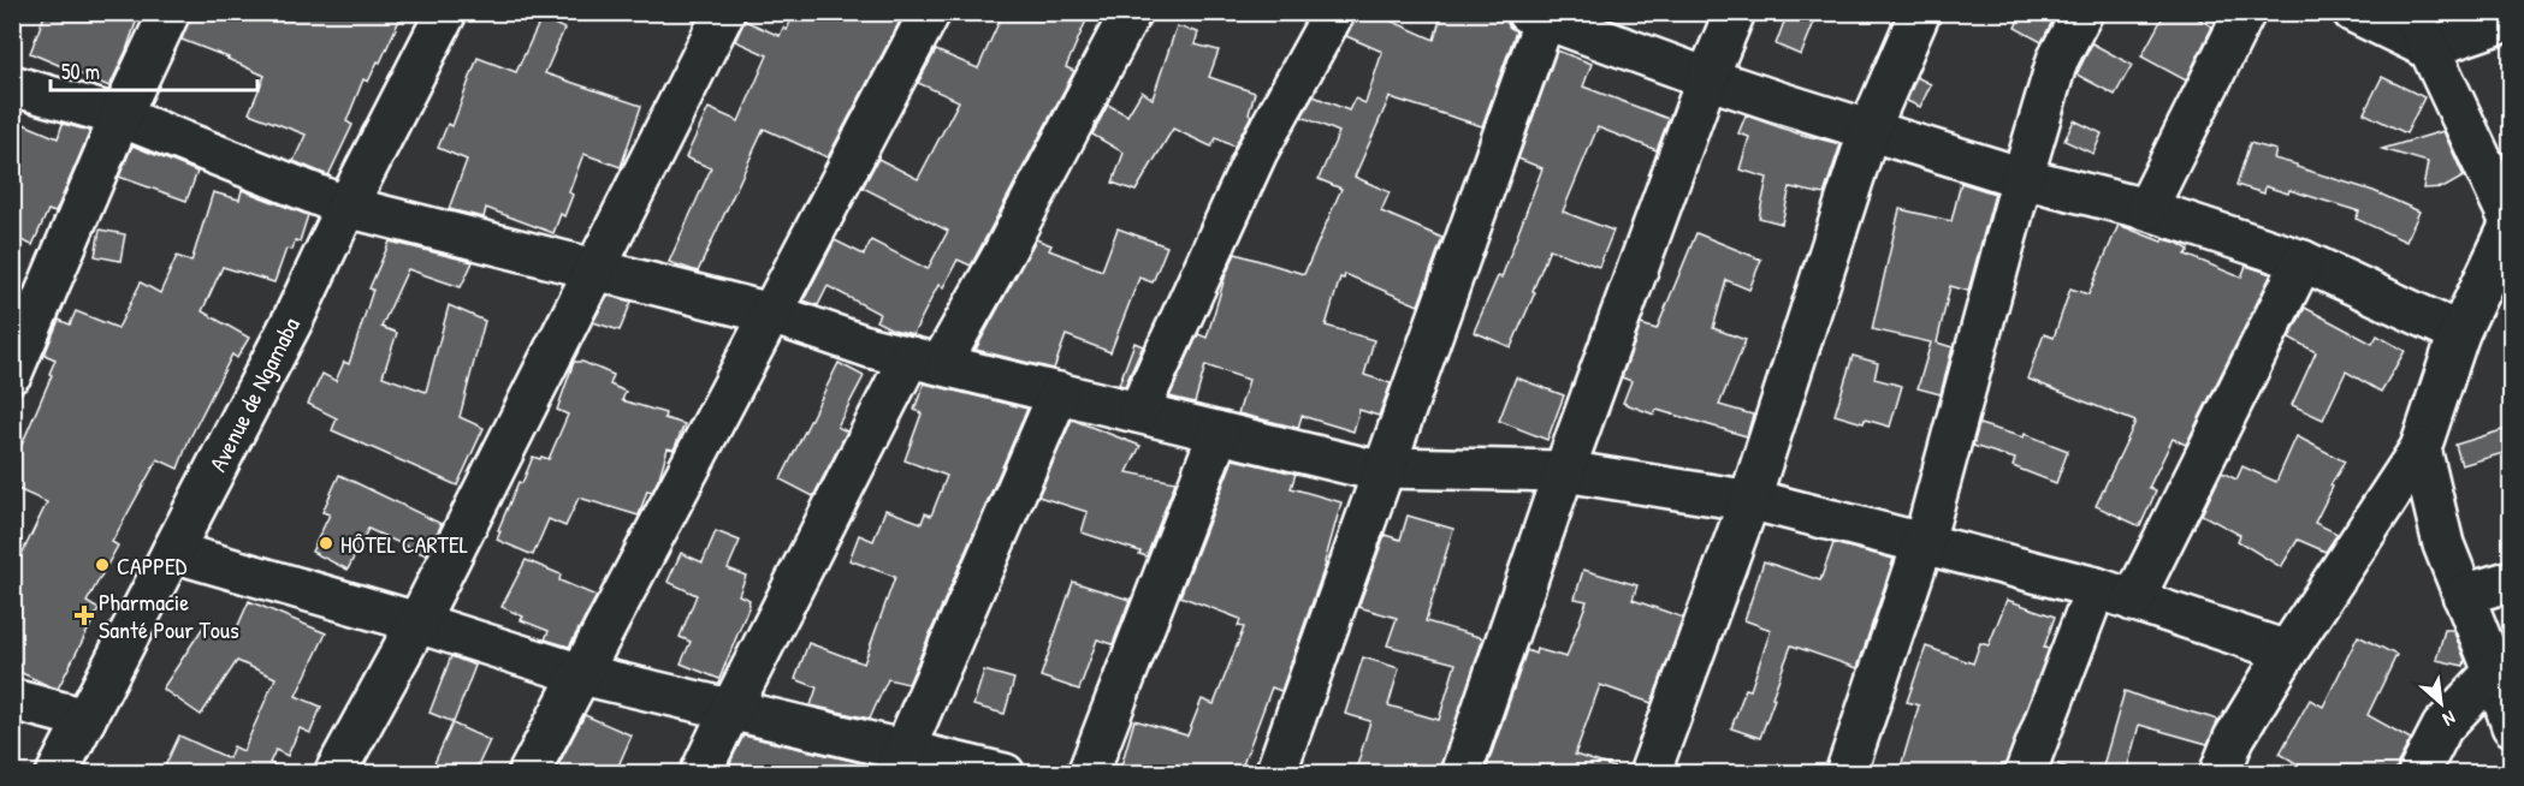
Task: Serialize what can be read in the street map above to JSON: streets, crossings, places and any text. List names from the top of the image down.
{
  "streets": {
    "street": ["Avenue de Ngamaba"]
  },
  "places": {
    "other": ["HÔTEL CARTEL", "CAPPED"],
    "health": ["Pharmacie Santé Pour Tous"]
  },
  "scale_bar": "50 m",
  "north": "bottom right"
}
